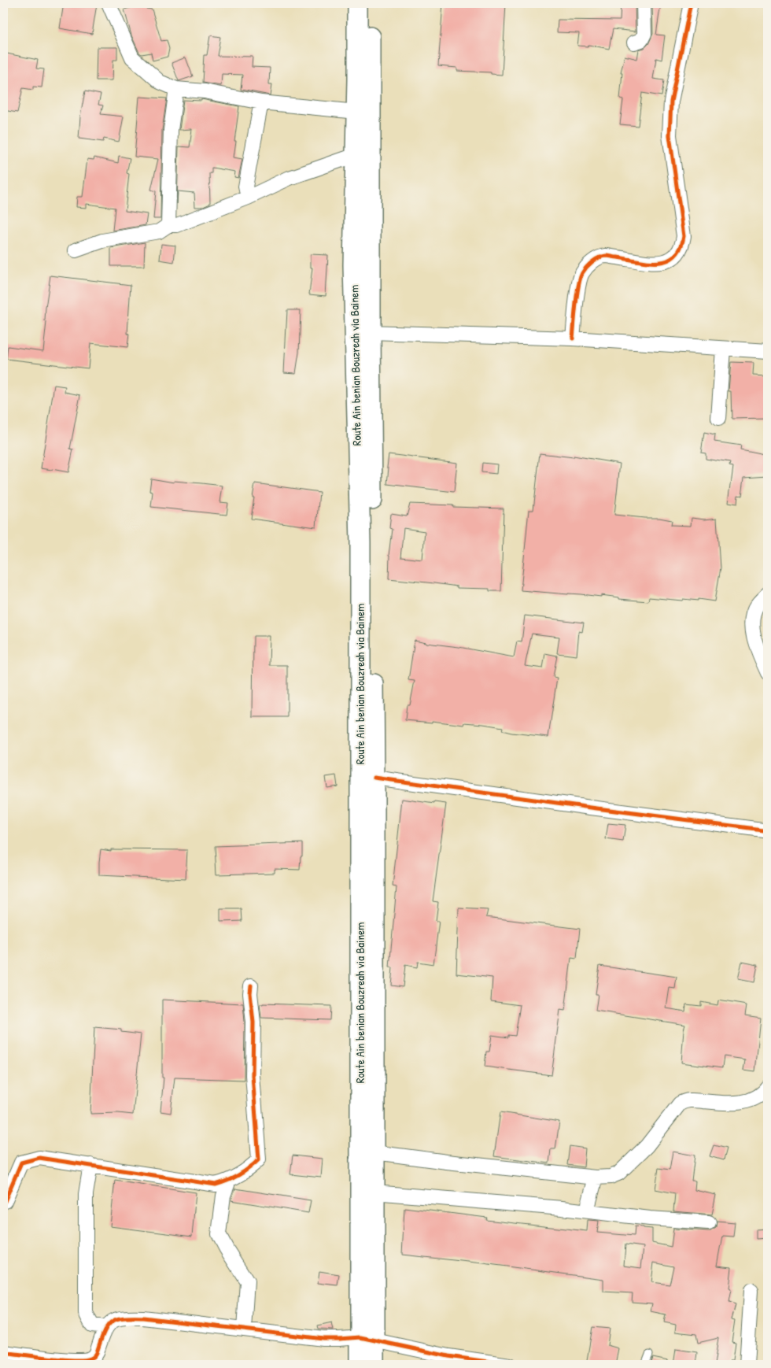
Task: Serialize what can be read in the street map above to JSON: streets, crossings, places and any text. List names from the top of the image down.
{
  "streets": {
    "main road": ["Route Ain benian Bouzreah via Bainem"]
  }
}
